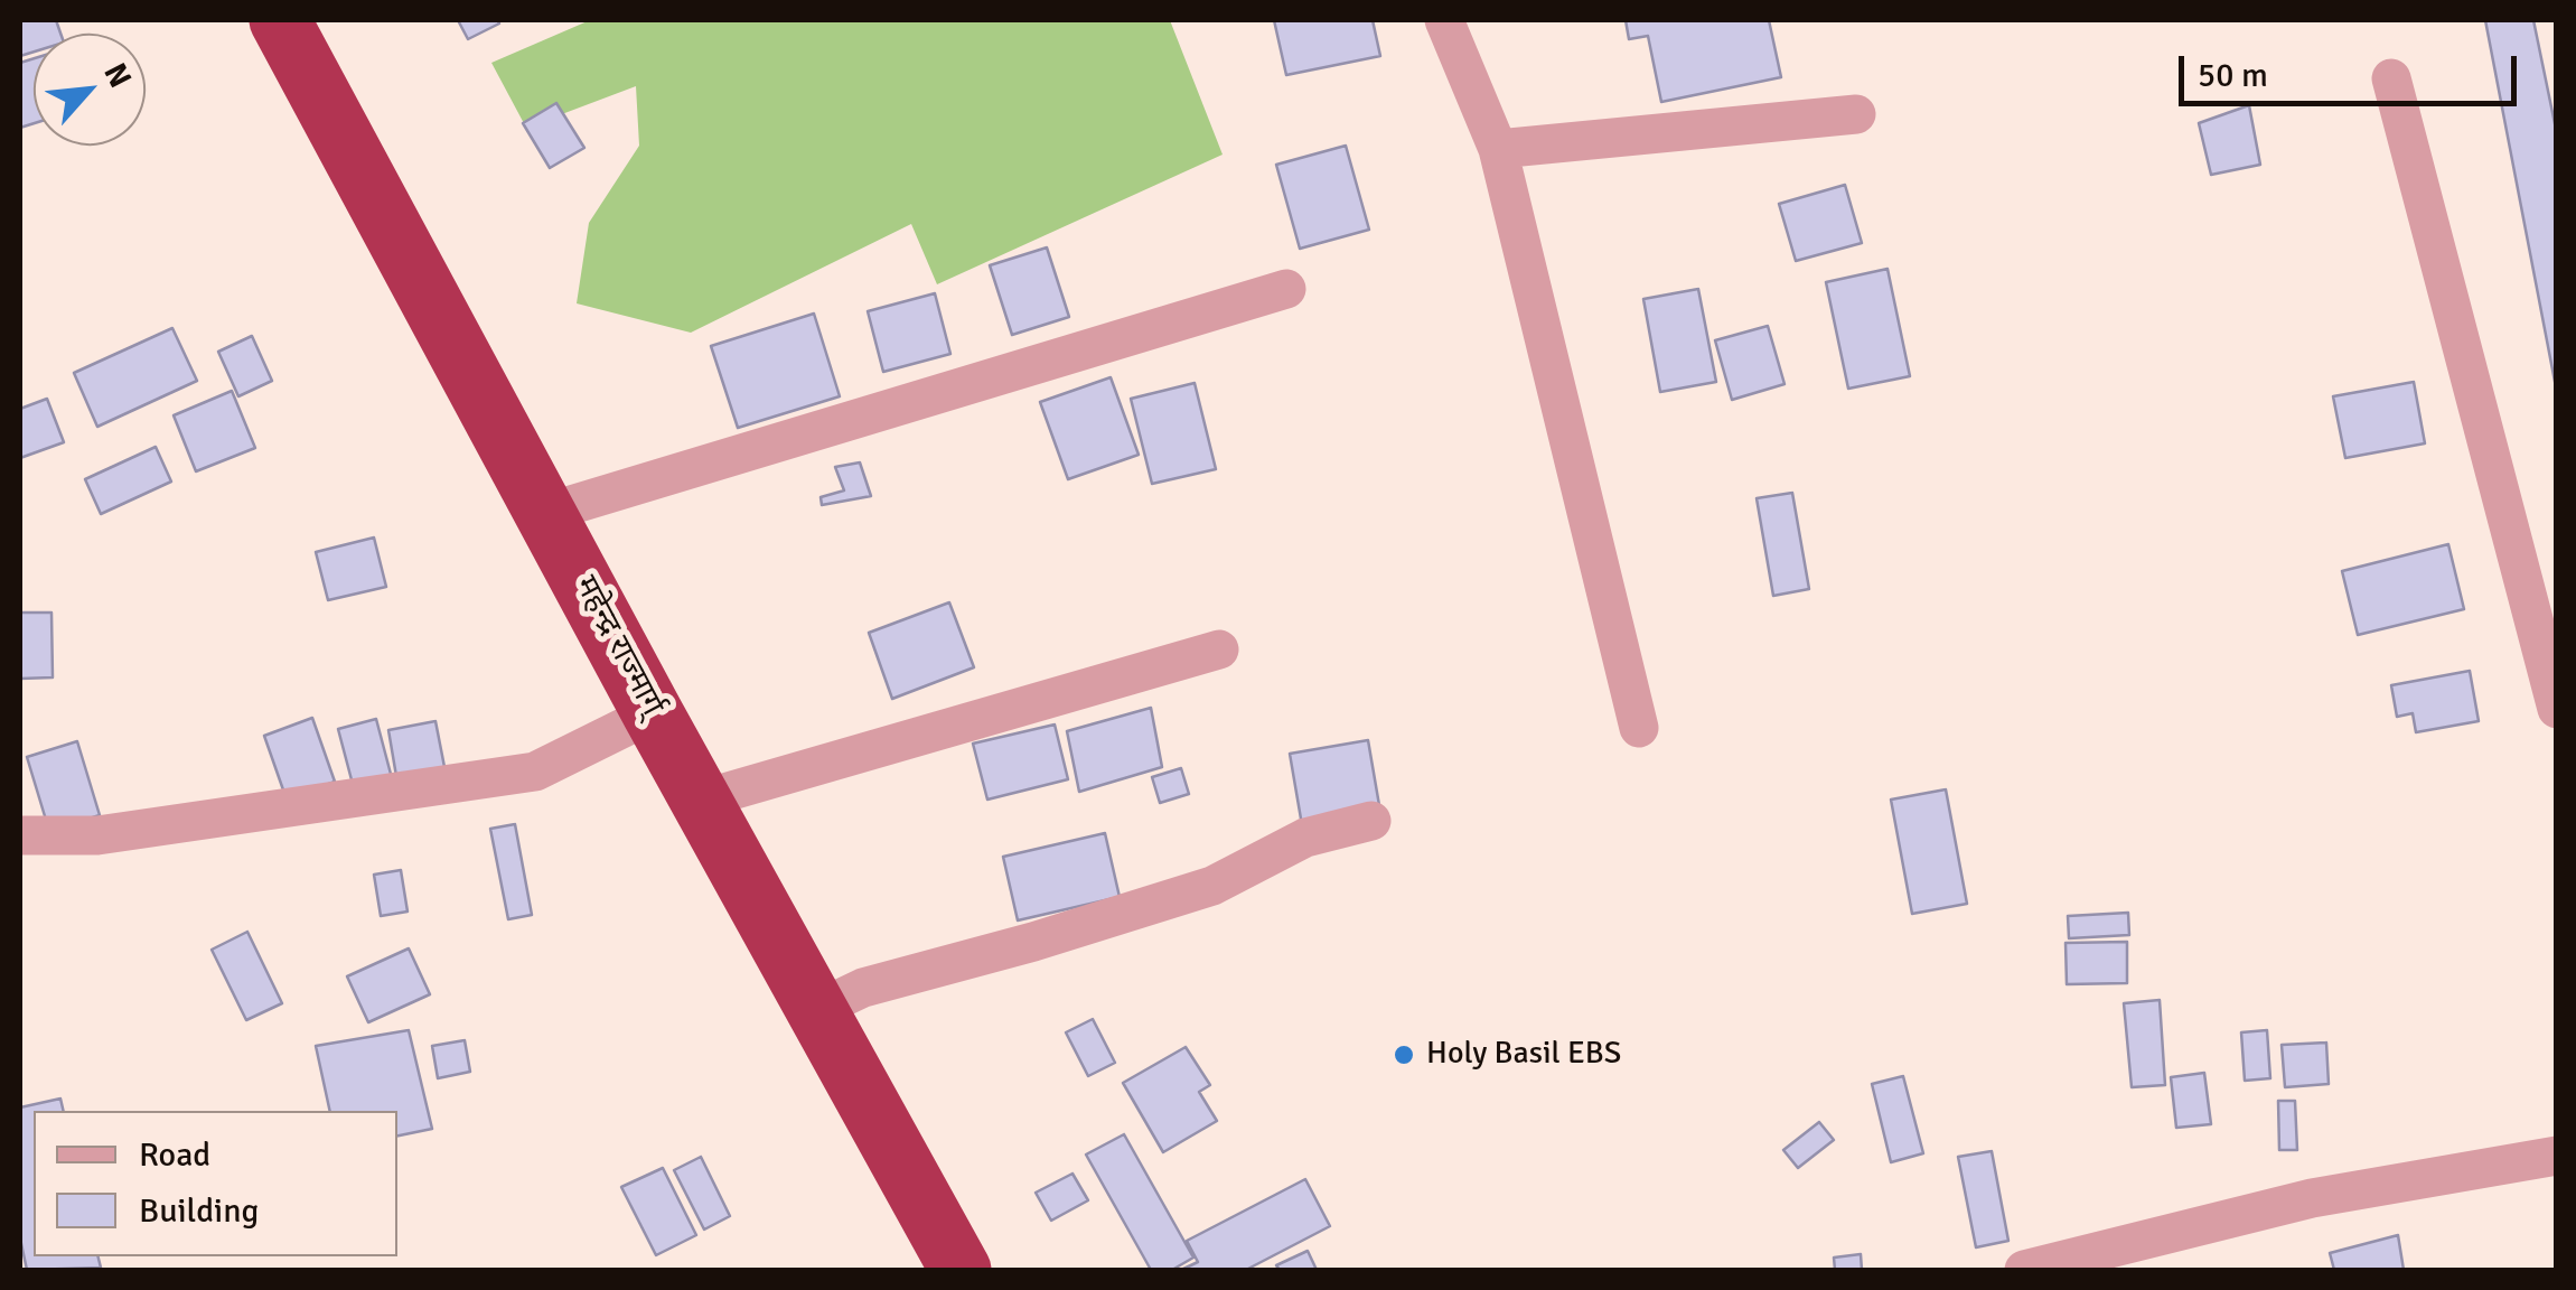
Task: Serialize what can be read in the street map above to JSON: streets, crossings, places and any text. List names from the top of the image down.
{
  "streets": {
    "highway": ["महेन्द्र राज्मार्ग्"]
  },
  "places": ["Holy Basil EBS"],
  "legend": ["Road", "Building"],
  "scale_bar": "50 m",
  "north": "top right"
}
